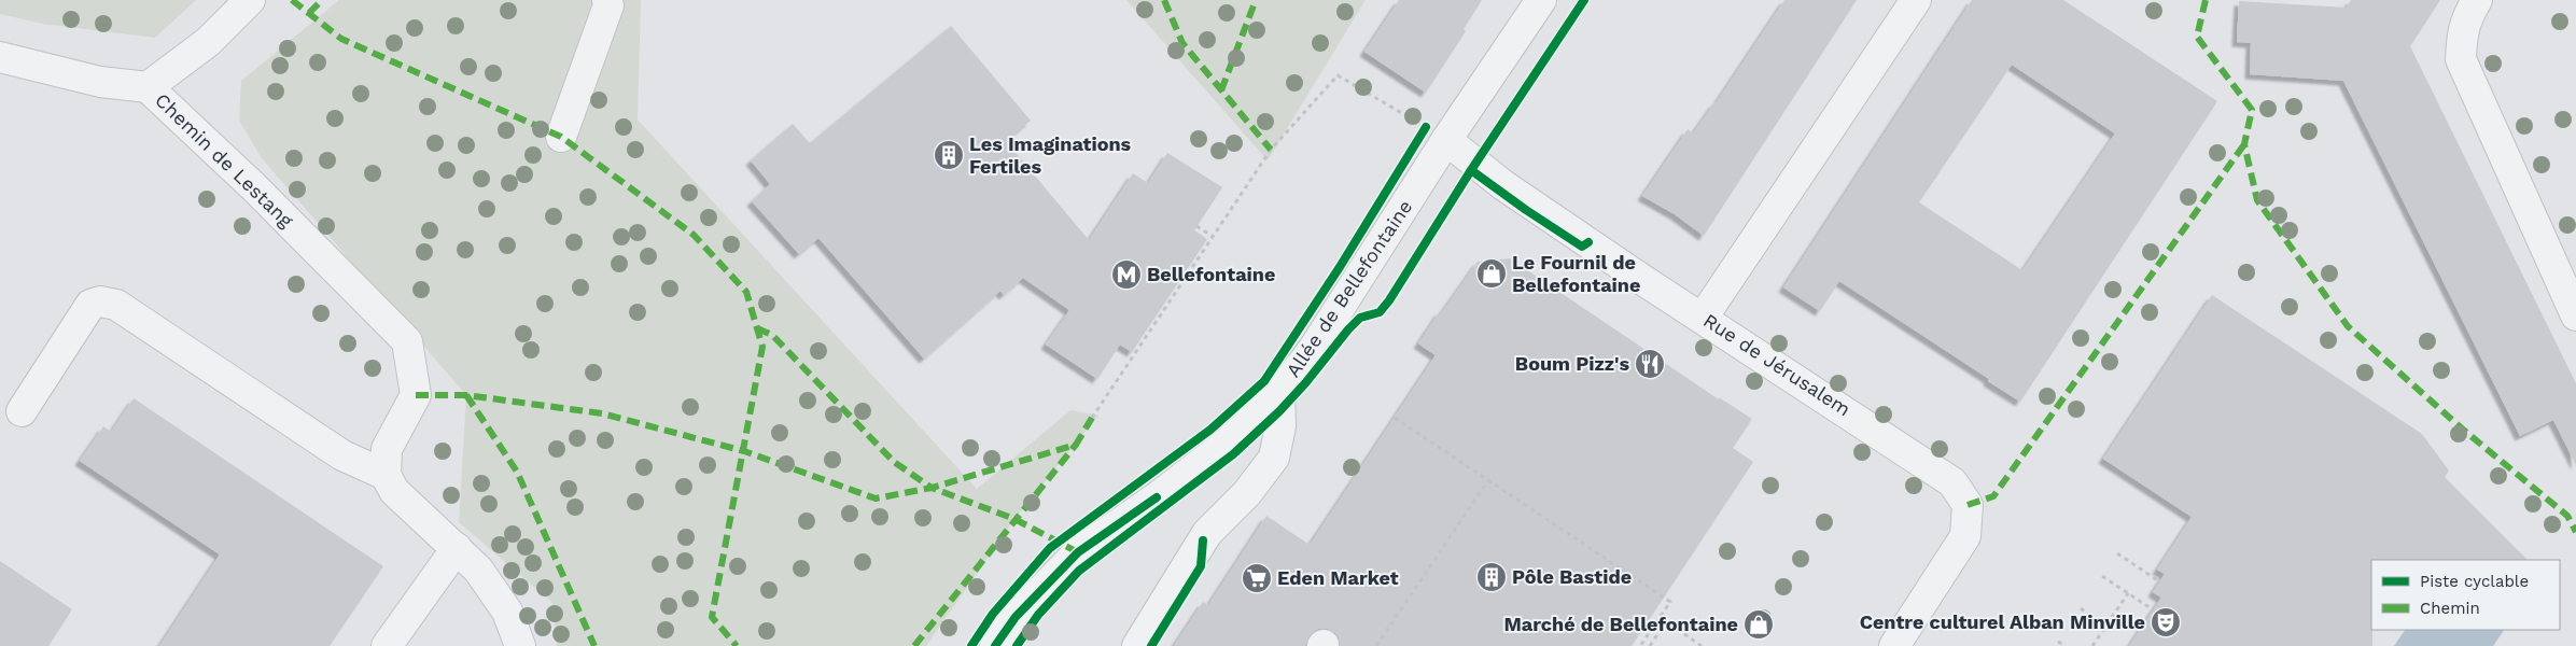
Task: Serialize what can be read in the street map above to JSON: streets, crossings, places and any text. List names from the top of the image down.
{
  "streets": {
    "street": ["Chemin de Lestang", "Allée de Bellefontaine", "Rue de Jérusalem"]
  },
  "crossings": [
    ["Allée de Bellefontaine", "Rue de Jérusalem"]
  ],
  "places": {
    "building": ["Les Imaginations Fertiles", "Pôle Bastide"],
    "shop": ["Le Fournil de Bellefontaine", "Marché de Bellefontaine"],
    "metro station": ["Bellefontaine"],
    "restaurant": ["Boum Pizz's"],
    "supermarket": ["Eden Market"],
    "theatre": ["Centre culturel Alban Minville"]
  },
  "legend": ["Piste cyclable", "Chemin"]
}
